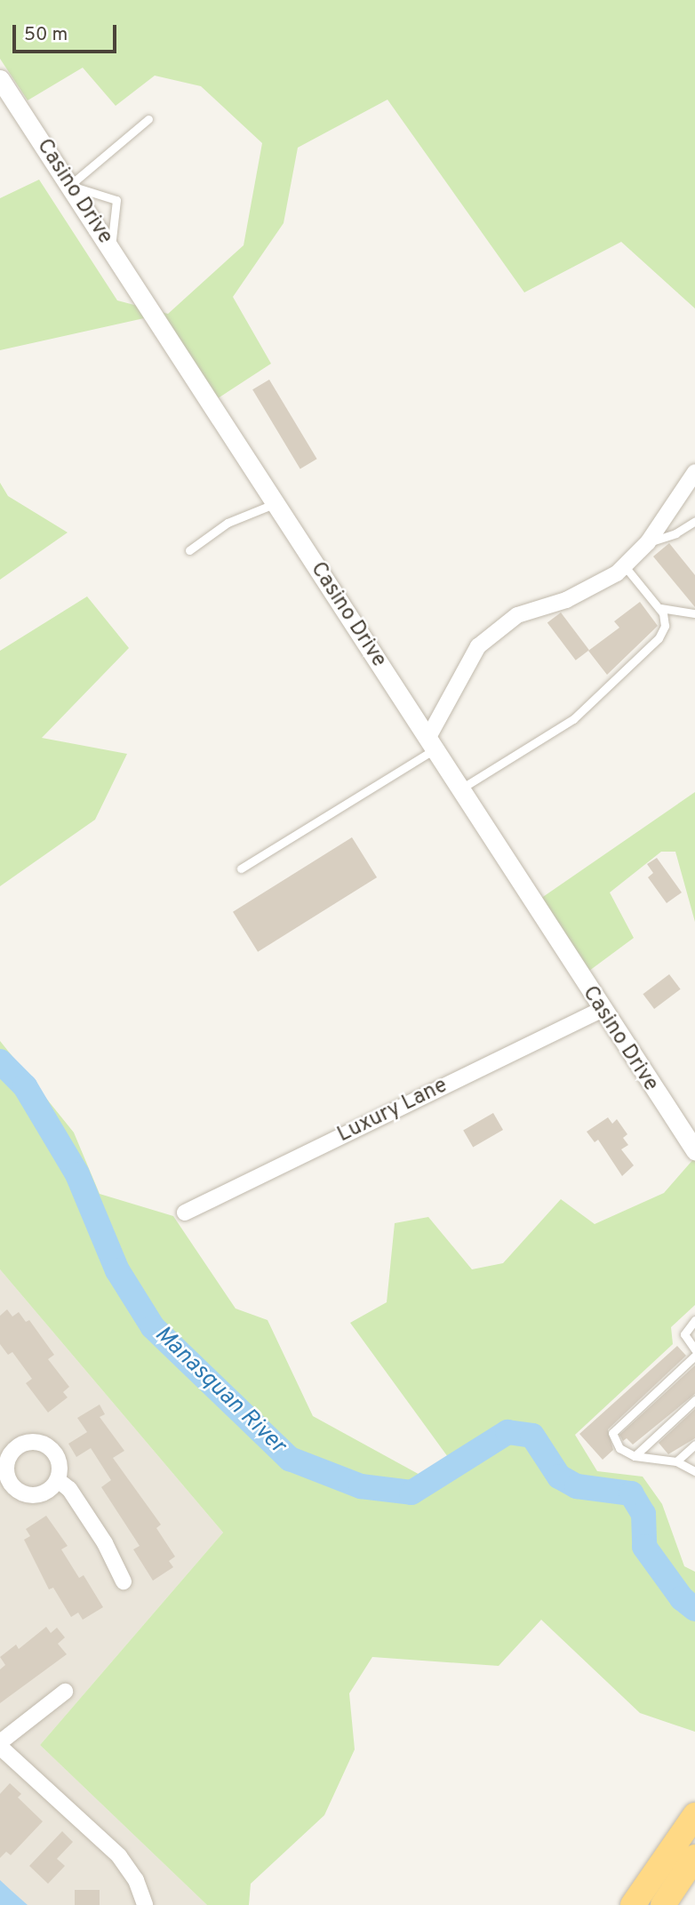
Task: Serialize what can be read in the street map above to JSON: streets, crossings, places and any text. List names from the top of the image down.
{
  "streets": {
    "street": ["Casino Drive", "Luxury Lane"]
  },
  "crossings": [
    ["Casino Drive", "Luxury Lane"]
  ],
  "water": ["Manasquan River"],
  "scale_bar": "50 m"
}
